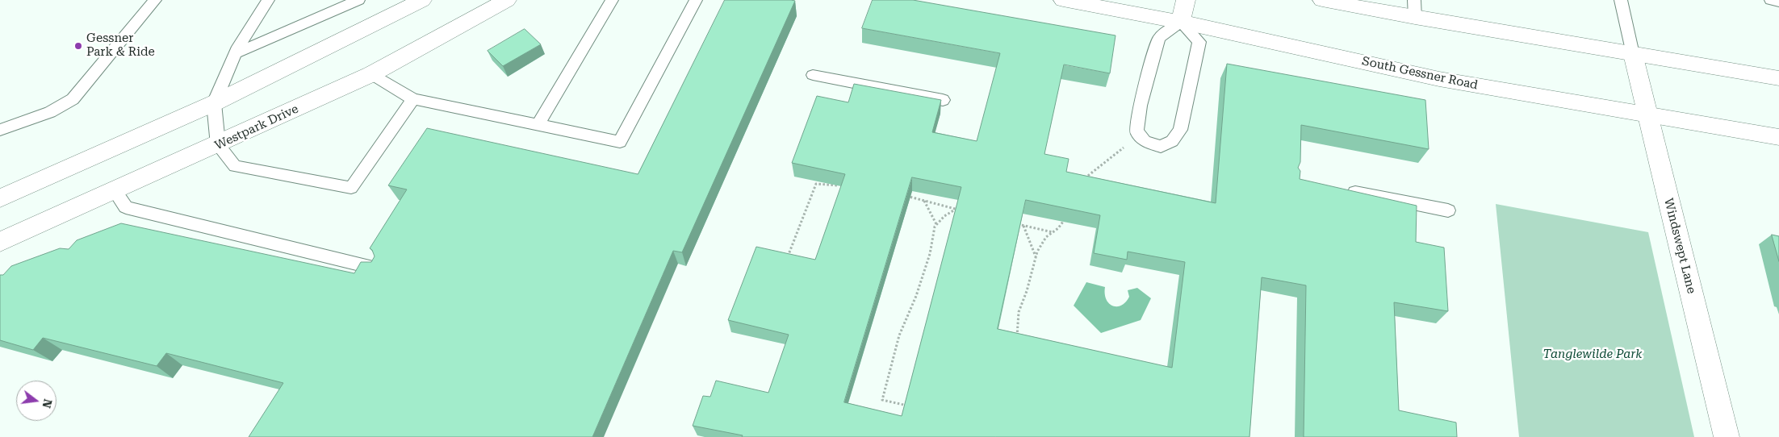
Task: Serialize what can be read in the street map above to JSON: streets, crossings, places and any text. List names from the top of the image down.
{
  "streets": {
    "main road": ["South Gessner Road", "Westpark Drive", "Windswept Lane"]
  },
  "crossings": [
    ["South Gessner Road", "Windswept Lane"]
  ],
  "parks": ["Tanglewilde Park"],
  "places": ["Gessner Park & Ride"],
  "north": "right"
}
